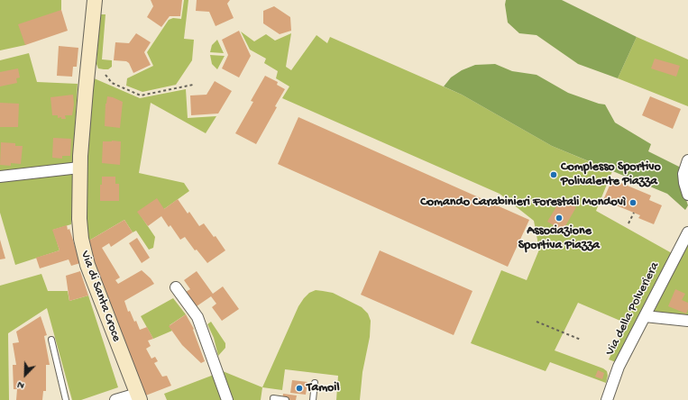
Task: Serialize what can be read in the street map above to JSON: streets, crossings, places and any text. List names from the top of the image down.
{
  "streets": {
    "main road": ["Via di Santa Croce"],
    "street": ["Via della Polveriera"]
  },
  "places": [
    "Complesso Sportivo Polivalente Piazza",
    "Comando Carabinieri Forestali Mondovì",
    "Associazione Sportiva Piazza",
    "Tamoil"
  ],
  "north": "bottom left"
}
